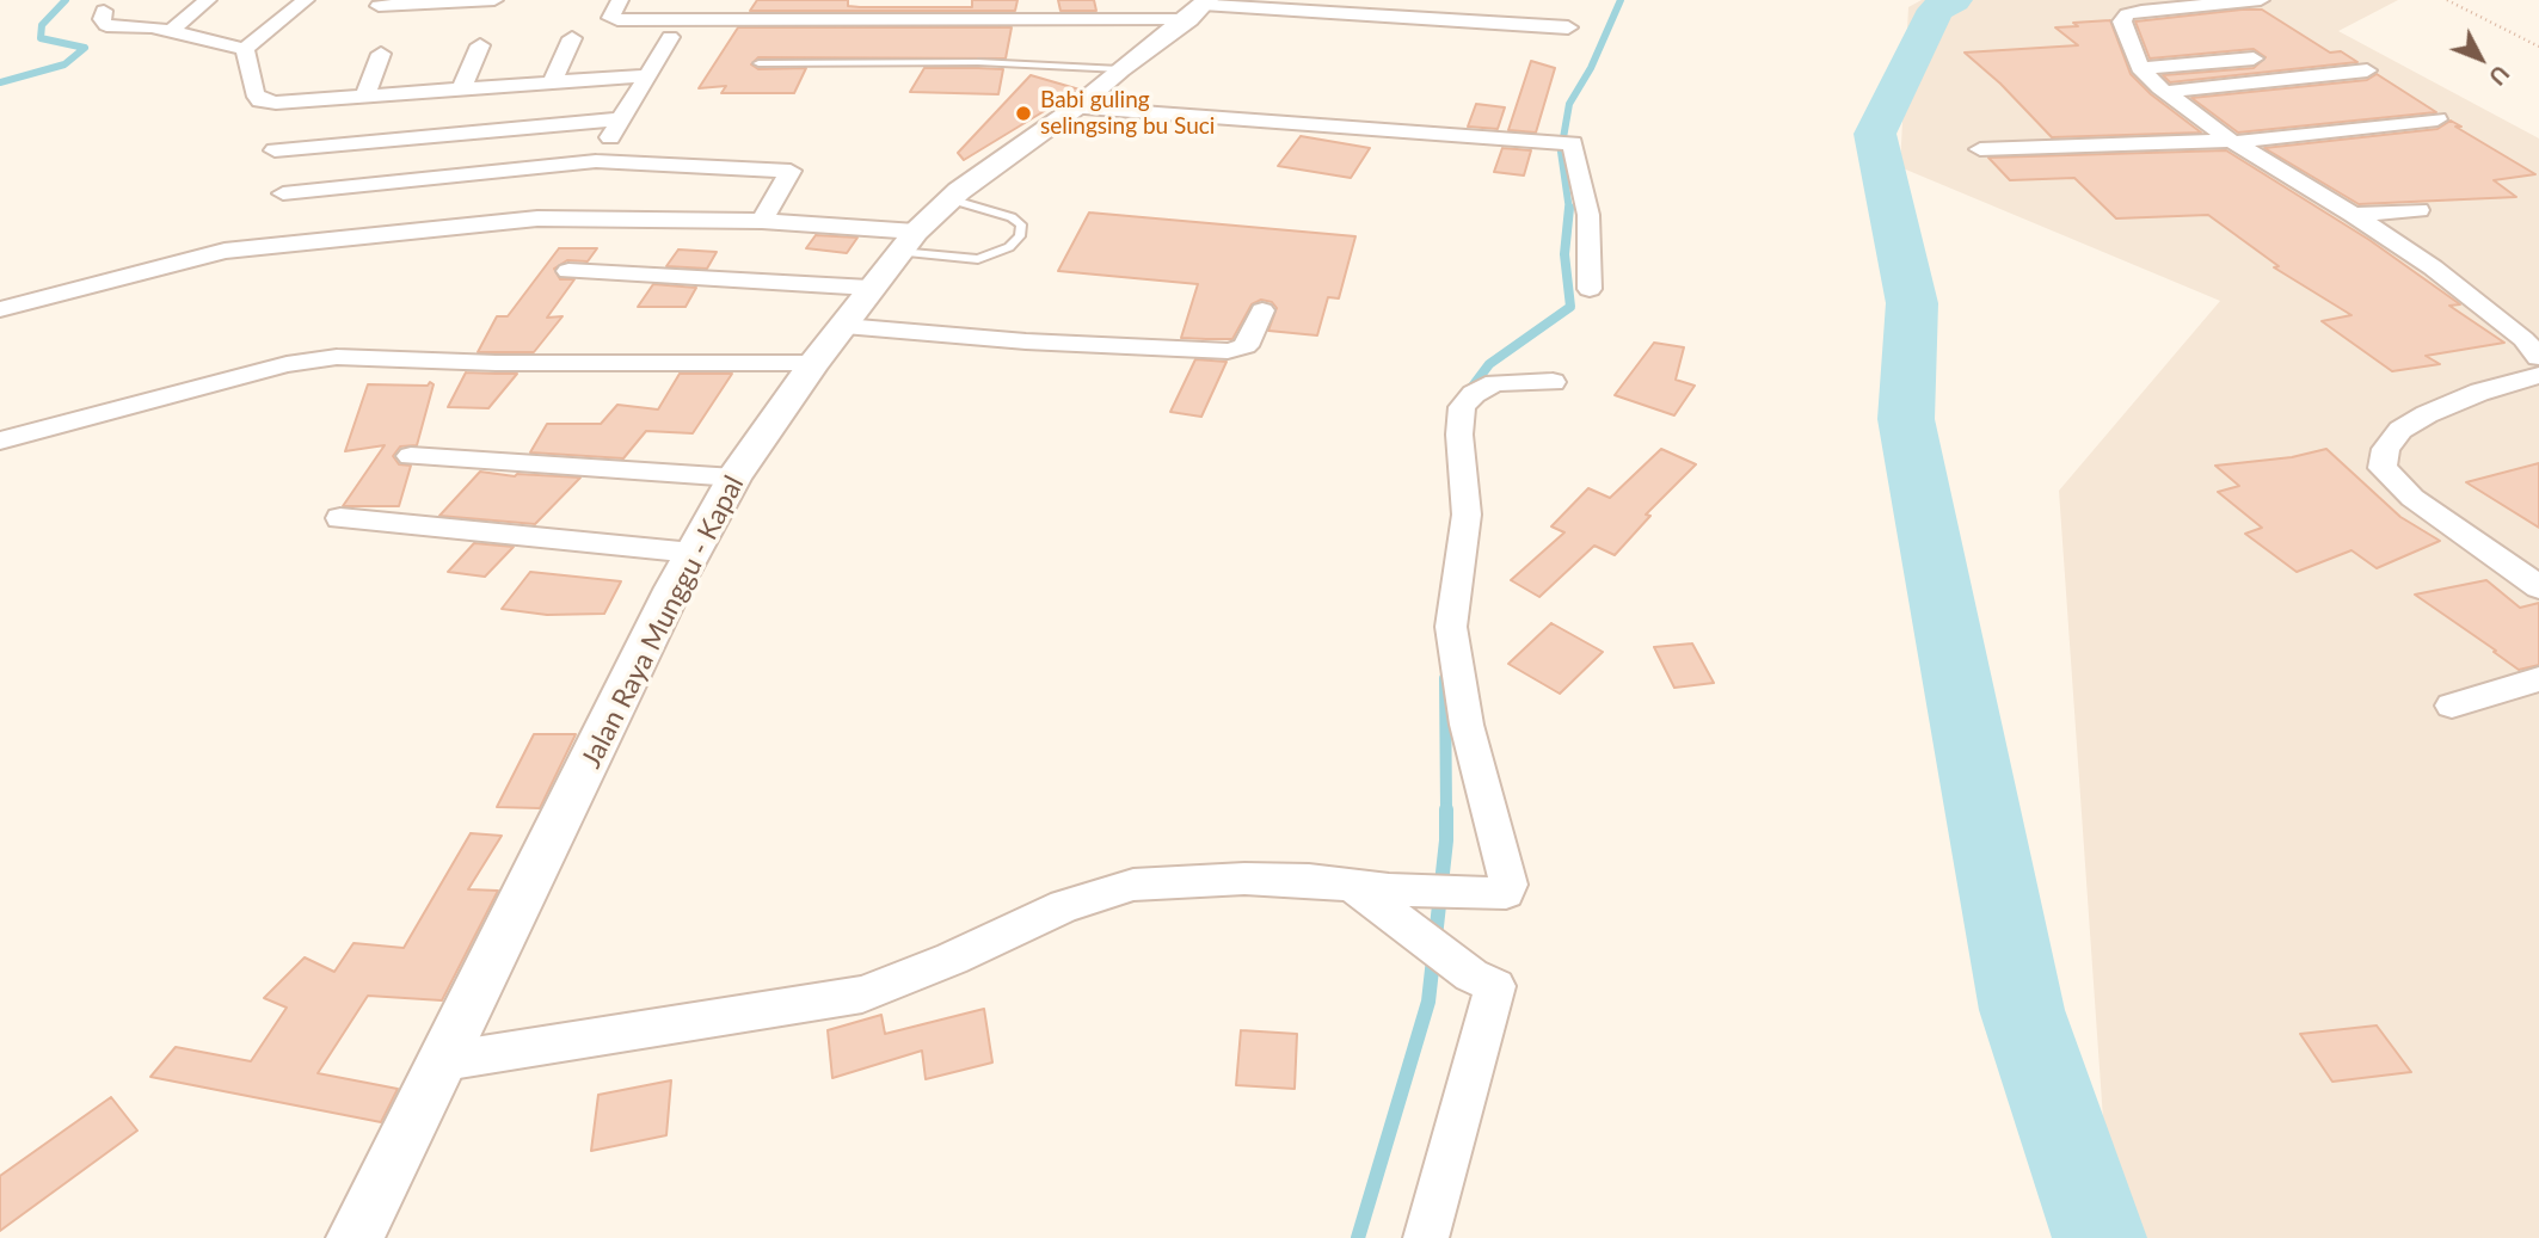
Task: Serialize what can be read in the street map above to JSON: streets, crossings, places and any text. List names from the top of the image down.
{
  "streets": {
    "street": ["Jalan Raya Munggu - Kapal"]
  },
  "places": ["Babi guling selingsing bu Suci"],
  "north": "bottom right"
}
